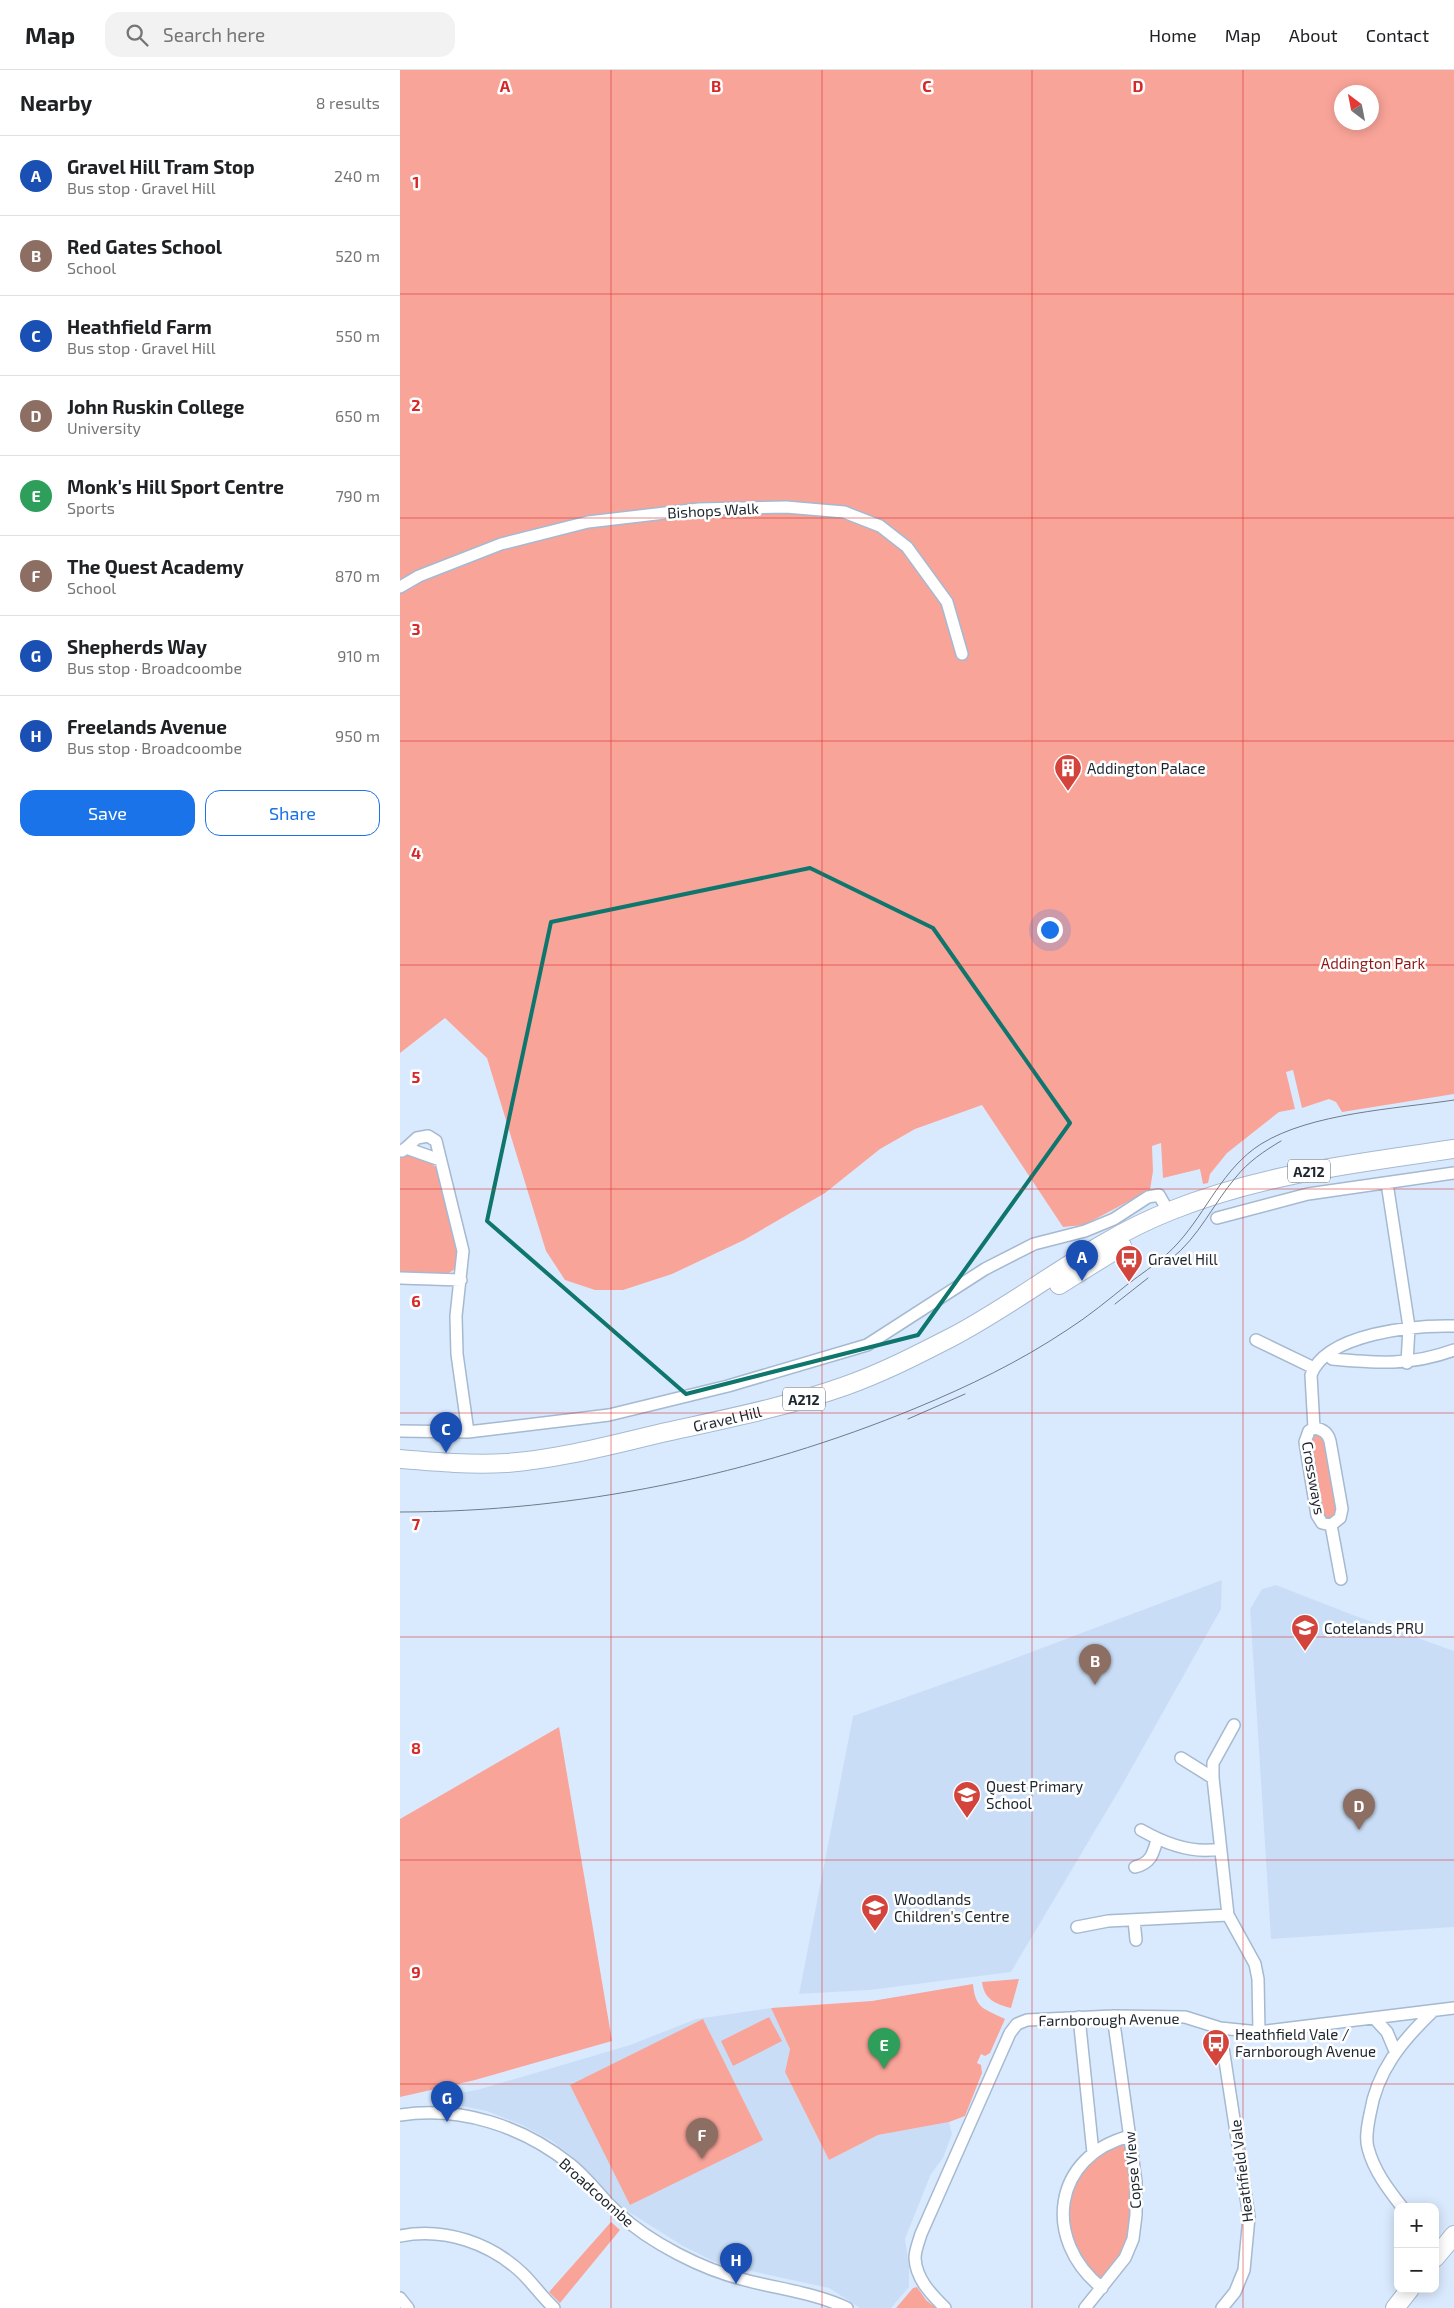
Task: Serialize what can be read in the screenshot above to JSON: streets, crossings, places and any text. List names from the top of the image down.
{
  "streets": {
    "main road": ["A212", "Gravel Hill"],
    "street": [
      "Bishops Walk",
      "Crossways",
      "Farnborough Avenue",
      "Copse View",
      "Heathfield Vale",
      "Broadcoombe"
    ]
  },
  "crossings": [
    ["Farnborough Avenue", "Copse View"],
    ["Farnborough Avenue", "Heathfield Vale"]
  ],
  "parks": ["Addington Park"],
  "places": {
    "building": ["Addington Palace"],
    "bus stop": ["Gravel Hill", "Heathfield Vale / Farnborough Avenue"],
    "school or university": ["Cotelands PRU", "Quest Primary School", "Woodlands Children's Centre"]
  },
  "north": "top left",
  "page": {
    "header": "Map",
    "search": "Search here",
    "nav": [
      "Home",
      "Map",
      "About",
      "Contact"
    ],
    "heading": ["Nearby", "8 results"],
    "list": [
      {
        "mark": "A",
        "name": "Gravel Hill Tram Stop",
        "note": "Bus stop · Gravel Hill",
        "value": "240 m"
      },
      {
        "mark": "B",
        "name": "Red Gates School",
        "note": "School",
        "value": "520 m"
      },
      {
        "mark": "C",
        "name": "Heathfield Farm",
        "note": "Bus stop · Gravel Hill",
        "value": "550 m"
      },
      {
        "mark": "D",
        "name": "John Ruskin College",
        "note": "University",
        "value": "650 m"
      },
      {
        "mark": "E",
        "name": "Monk's Hill Sport Centre",
        "note": "Sports",
        "value": "790 m"
      },
      {
        "mark": "F",
        "name": "The Quest Academy",
        "note": "School",
        "value": "870 m"
      },
      {
        "mark": "G",
        "name": "Shepherds Way",
        "note": "Bus stop · Broadcoombe",
        "value": "910 m"
      },
      {
        "mark": "H",
        "name": "Freelands Avenue",
        "note": "Bus stop · Broadcoombe",
        "value": "950 m"
      }
    ],
    "buttons": ["Save", "Share"],
    "pins": [
      "A",
      "C",
      "B",
      "D",
      "E",
      "G",
      "F",
      "H"
    ],
    "map_buttons": ["+", "−"]
  },
  "grid": {
    "columns": [
      "A",
      "B",
      "C",
      "D"
    ],
    "rows": [
      "1",
      "2",
      "3",
      "4",
      "5",
      "6",
      "7",
      "8",
      "9"
    ]
  }
}
